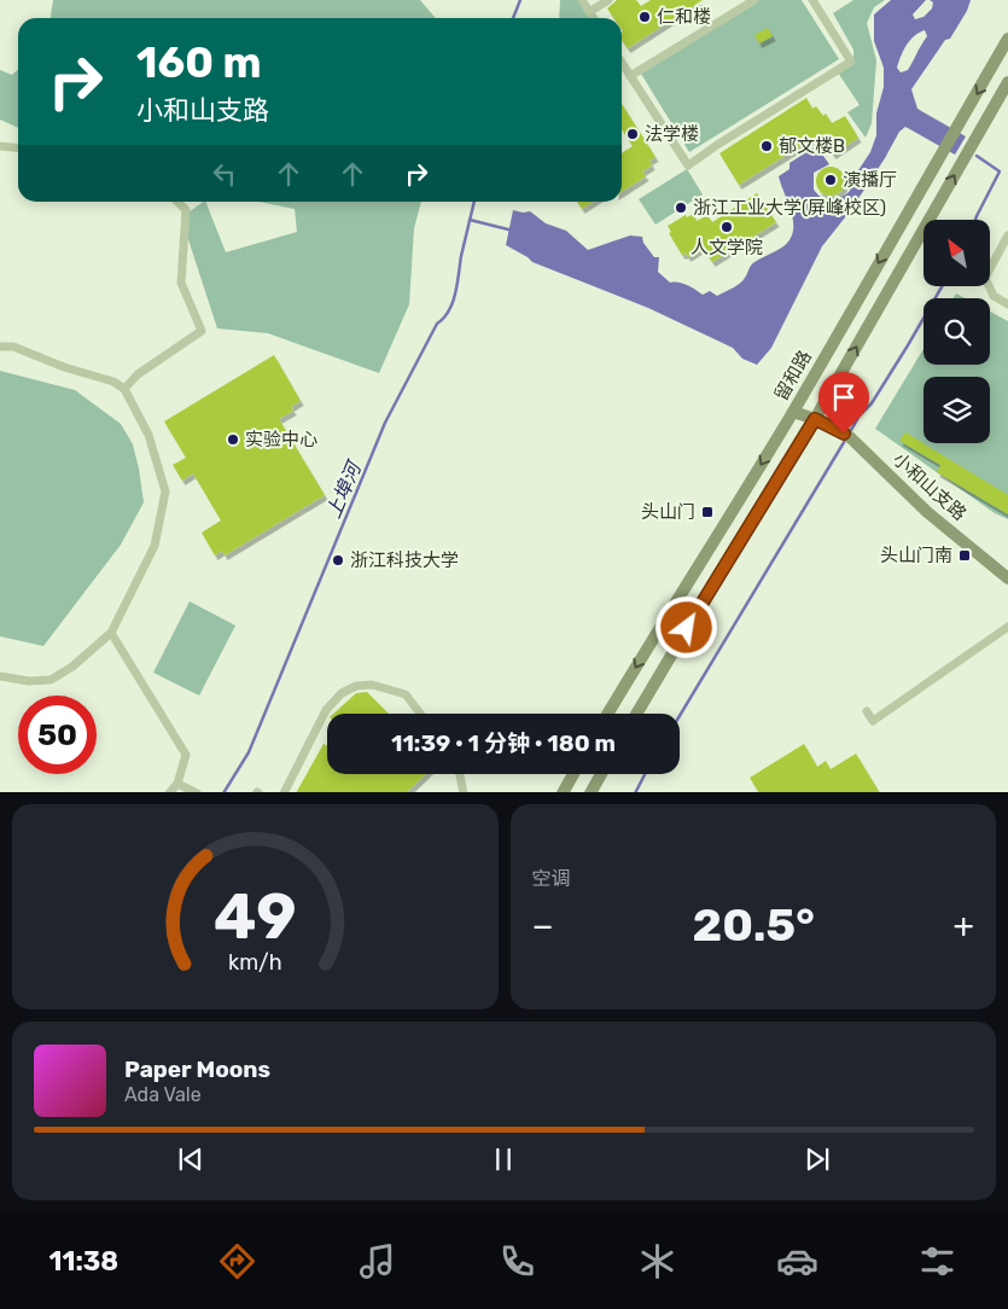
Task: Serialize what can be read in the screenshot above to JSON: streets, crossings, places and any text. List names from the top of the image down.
{
  "streets": {
    "main road": ["留和路", "小和山支路"]
  },
  "crossings": [
    ["留和路", "小和山支路"]
  ],
  "water": ["上埠河"],
  "places": {
    "other": [
      "仁和楼",
      "法学楼",
      "郁文楼B",
      "演播厅",
      "浙江工业大学(屏峰校区)",
      "人文学院",
      "实验中心",
      "浙江科技大学"
    ],
    "transit": ["头山门", "头山门南"]
  },
  "north": "top left",
  "page": {
    "turn": ["160 m", "小和山支路"],
    "limit": "50",
    "trip": "11:39 · 1 分钟 · 180 m",
    "tile": "空调",
    "heat": ["−", "20.5°", "+"],
    "song": ["Paper Moons", "Ada Vale"],
    "tabs": "11:38",
    "gauge": ["49", "km/h"]
  }
}
